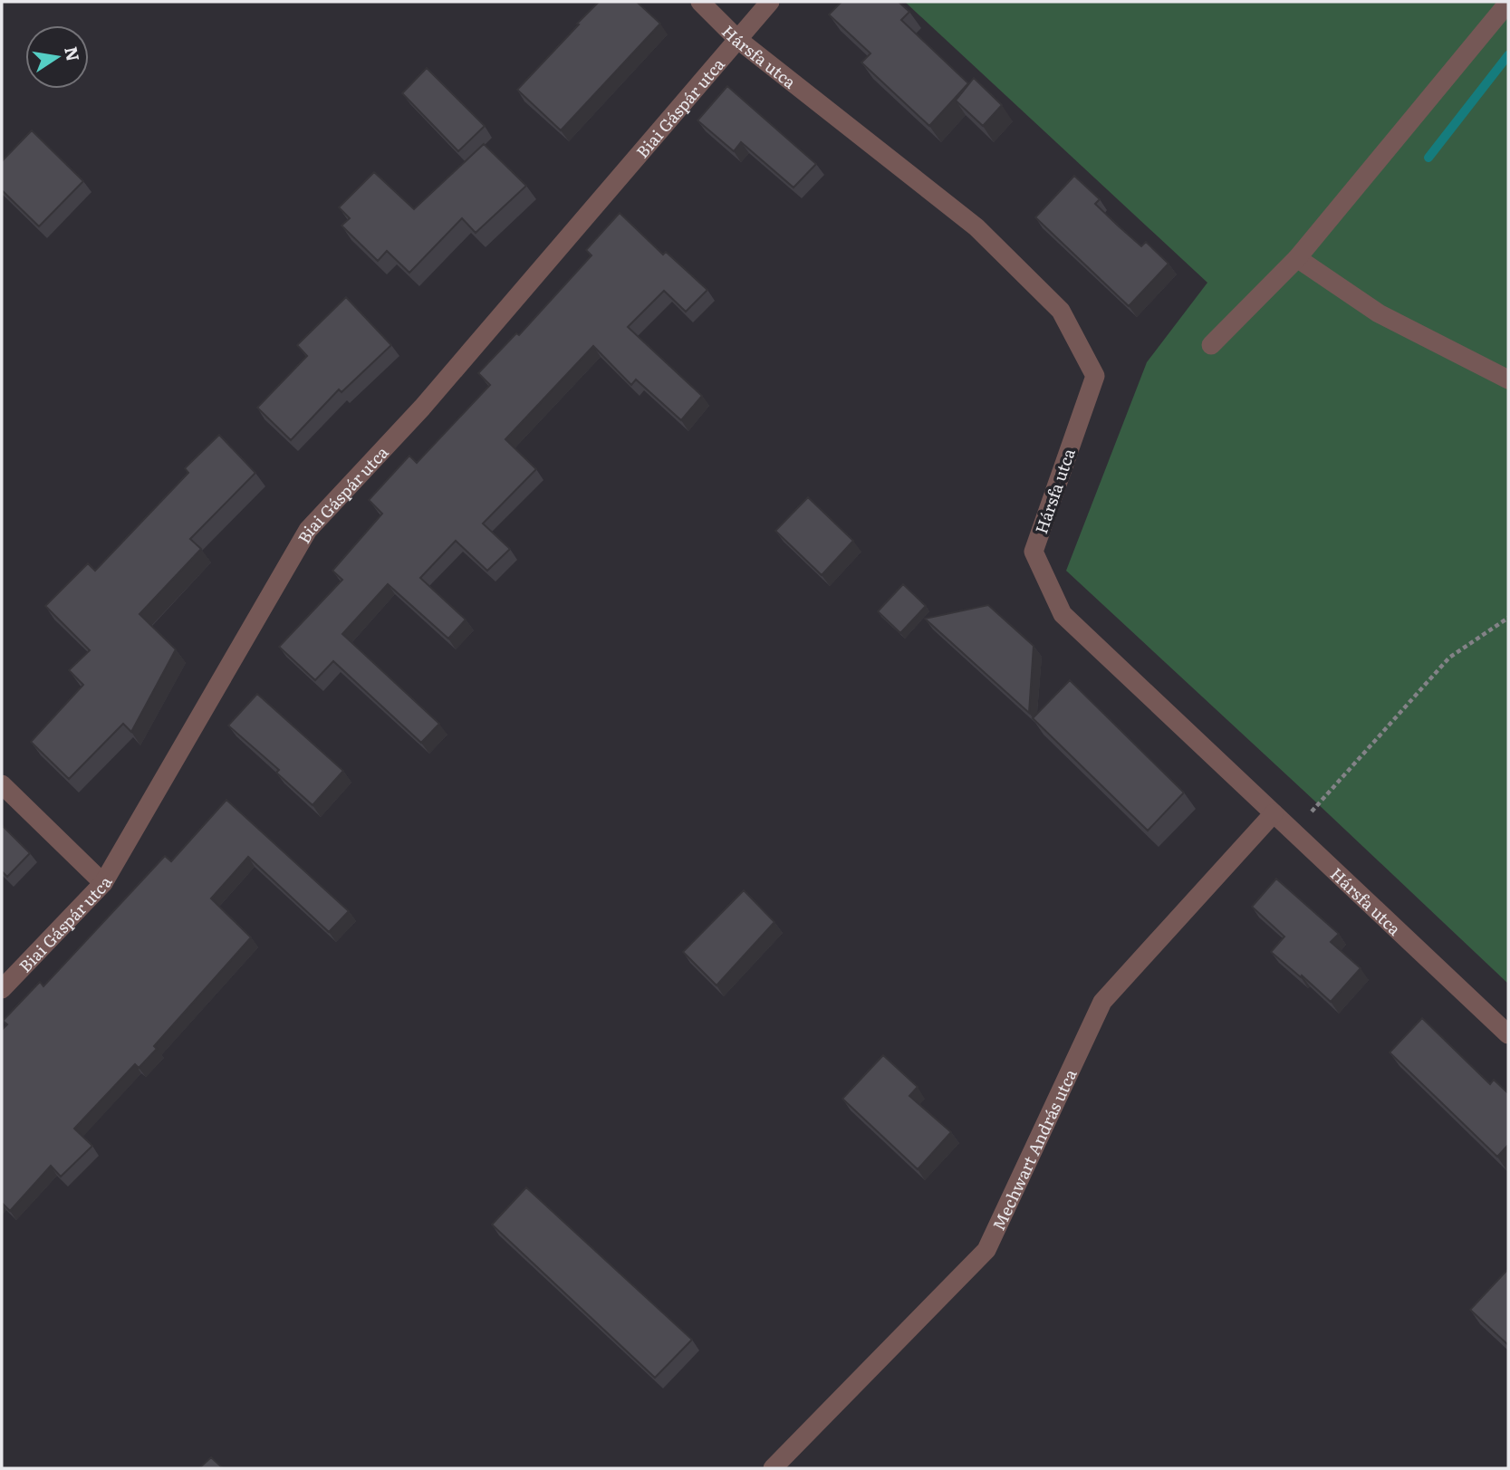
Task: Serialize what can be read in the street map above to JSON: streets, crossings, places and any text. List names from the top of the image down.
{
  "streets": {
    "street": ["Hársfa utca", "Biai Gáspár utca", "Mechwart András utca"]
  },
  "crossings": [
    ["Hársfa utca", "Biai Gáspár utca"],
    ["Hársfa utca", "Mechwart András utca"]
  ],
  "north": "right"
}
